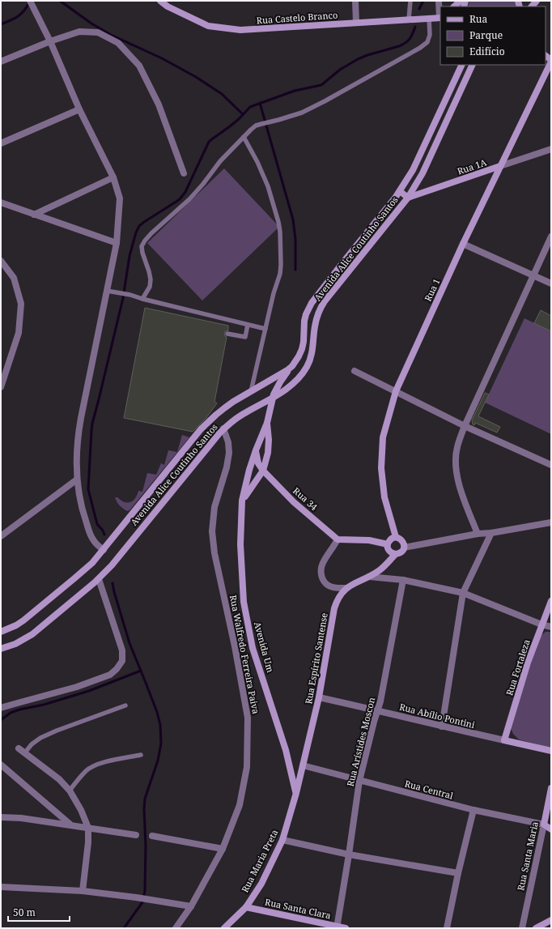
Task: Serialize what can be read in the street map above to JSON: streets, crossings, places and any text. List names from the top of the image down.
{
  "streets": {
    "street": [
      "Rua Castelo Branco",
      "Rua 1A",
      "Avenida Alice Coutinho Santos",
      "Rua 1",
      "Rua 34",
      "Avenida Um",
      "Rua Walfredo Ferreira Paiva",
      "Rua Espírito Santense",
      "Rua Fortaleza",
      "Rua Abílio Pontini",
      "Rua Arístides Moscon",
      "Rua Central",
      "Rua Santa Maria",
      "Rua Maria Preta",
      "Rua Santa Clara"
    ]
  },
  "crossings": [
    ["Rua 1A", "Avenida Alice Coutinho Santos"],
    ["Rua 1A", "Rua 1"],
    ["Avenida Alice Coutinho Santos", "Avenida Um"],
    ["Avenida Alice Coutinho Santos", "Rua Walfredo Ferreira Paiva"],
    ["Rua 1", "Rua Espírito Santense"],
    ["Rua 34", "Avenida Um"],
    ["Avenida Um", "Rua Espírito Santense"],
    ["Avenida Um", "Rua Maria Preta"],
    ["Rua Espírito Santense", "Rua Abílio Pontini"],
    ["Rua Espírito Santense", "Rua Central"],
    ["Rua Espírito Santense", "Rua Maria Preta"],
    ["Rua Fortaleza", "Rua Abílio Pontini"],
    ["Rua Abílio Pontini", "Rua Arístides Moscon"],
    ["Rua Arístides Moscon", "Rua Central"],
    ["Rua Arístides Moscon", "Rua Santa Clara"],
    ["Rua Central", "Rua Santa Maria"],
    ["Rua Maria Preta", "Rua Santa Clara"]
  ],
  "legend": ["Rua", "Parque", "Edifício"],
  "scale_bar": "50 m"
}
